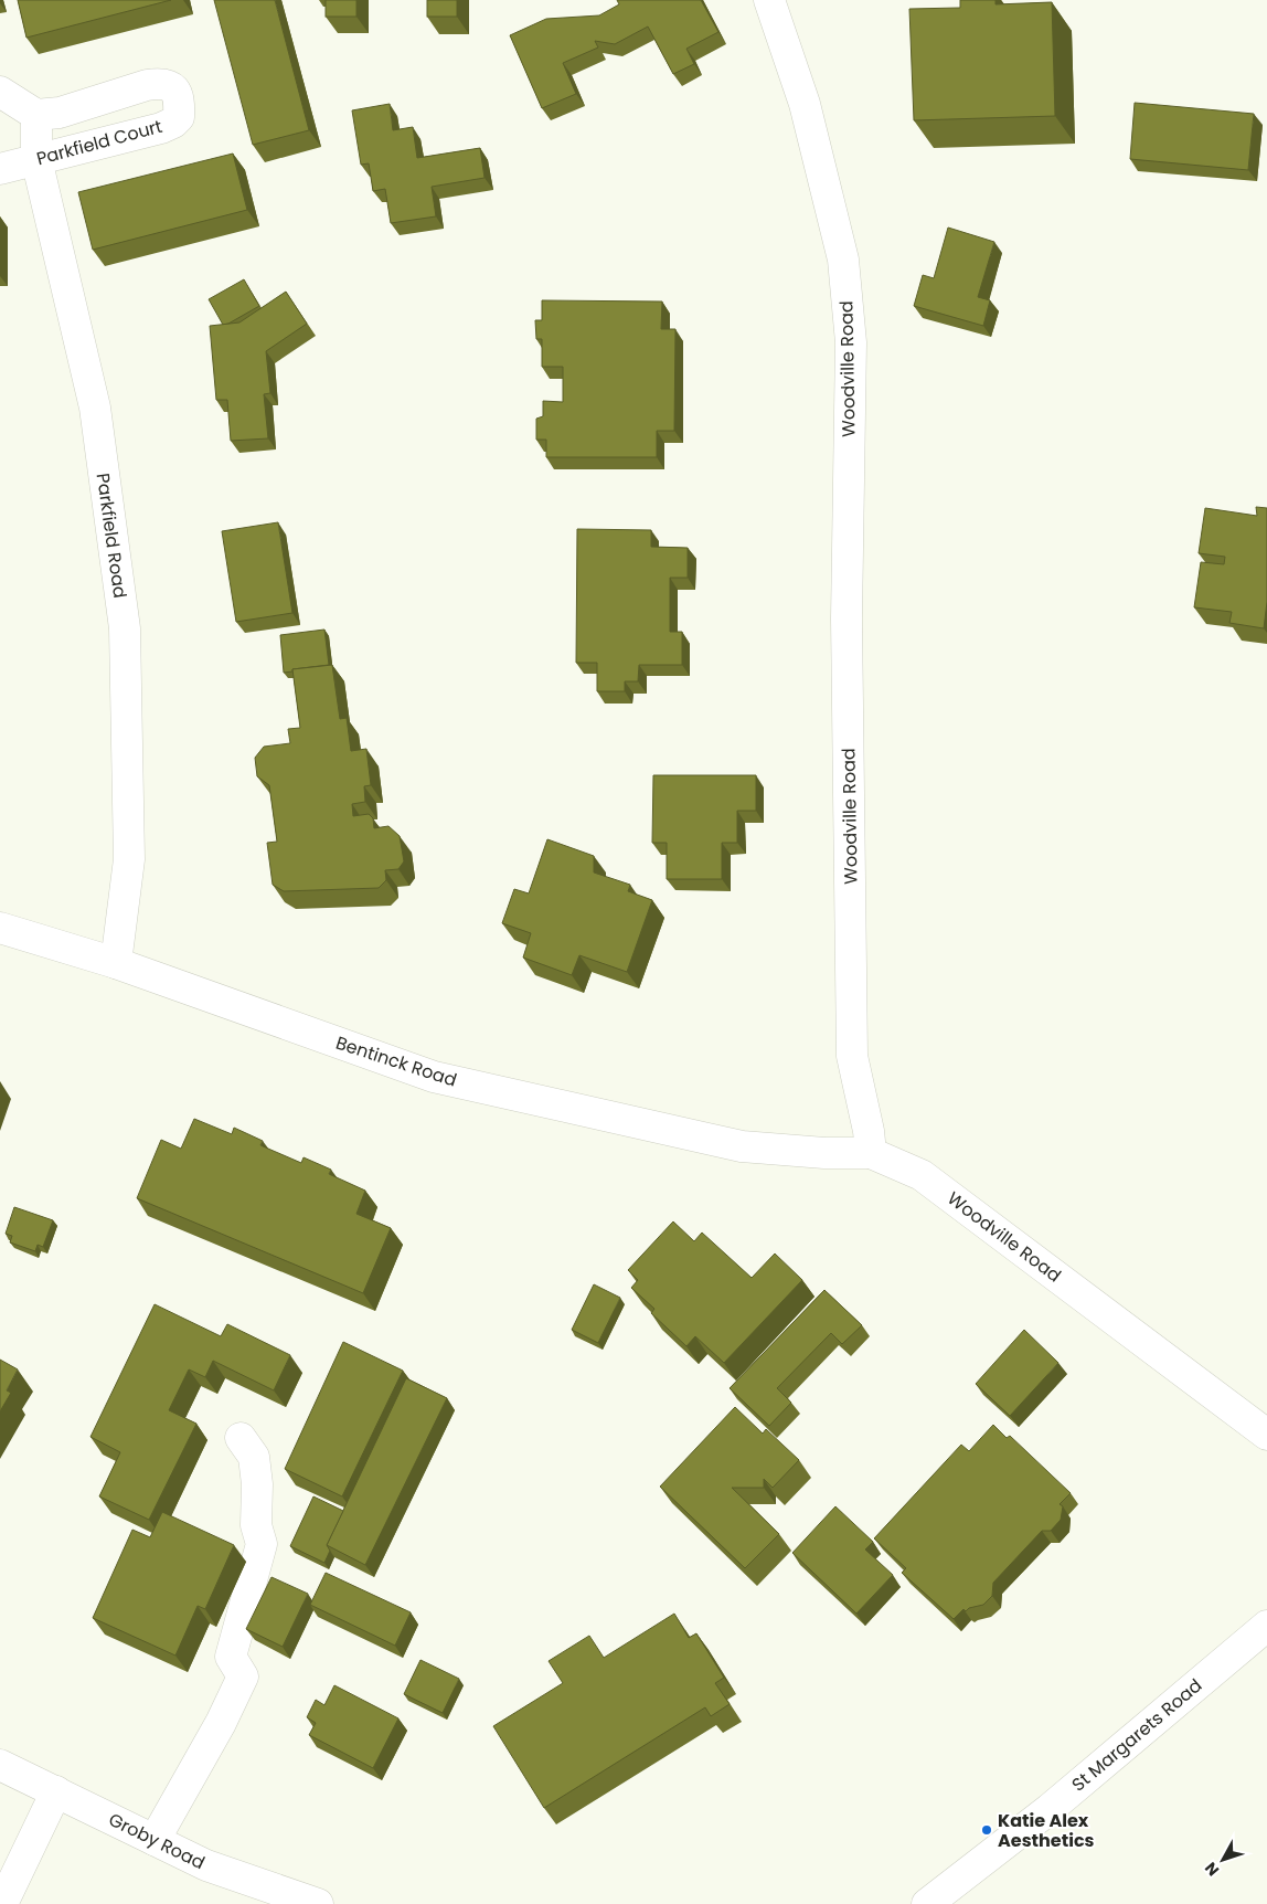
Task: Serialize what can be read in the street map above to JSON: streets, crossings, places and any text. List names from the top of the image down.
{
  "streets": {
    "street": [
      "Parkfield Court",
      "Woodville Road",
      "Parkfield Road",
      "Bentinck Road",
      "St Margarets Road",
      "Groby Road"
    ]
  },
  "crossings": [
    ["Parkfield Court", "Parkfield Road"],
    ["Woodville Road", "Bentinck Road"],
    ["Parkfield Road", "Bentinck Road"]
  ],
  "places": ["Katie Alex Aesthetics"],
  "north": "bottom left"
}
